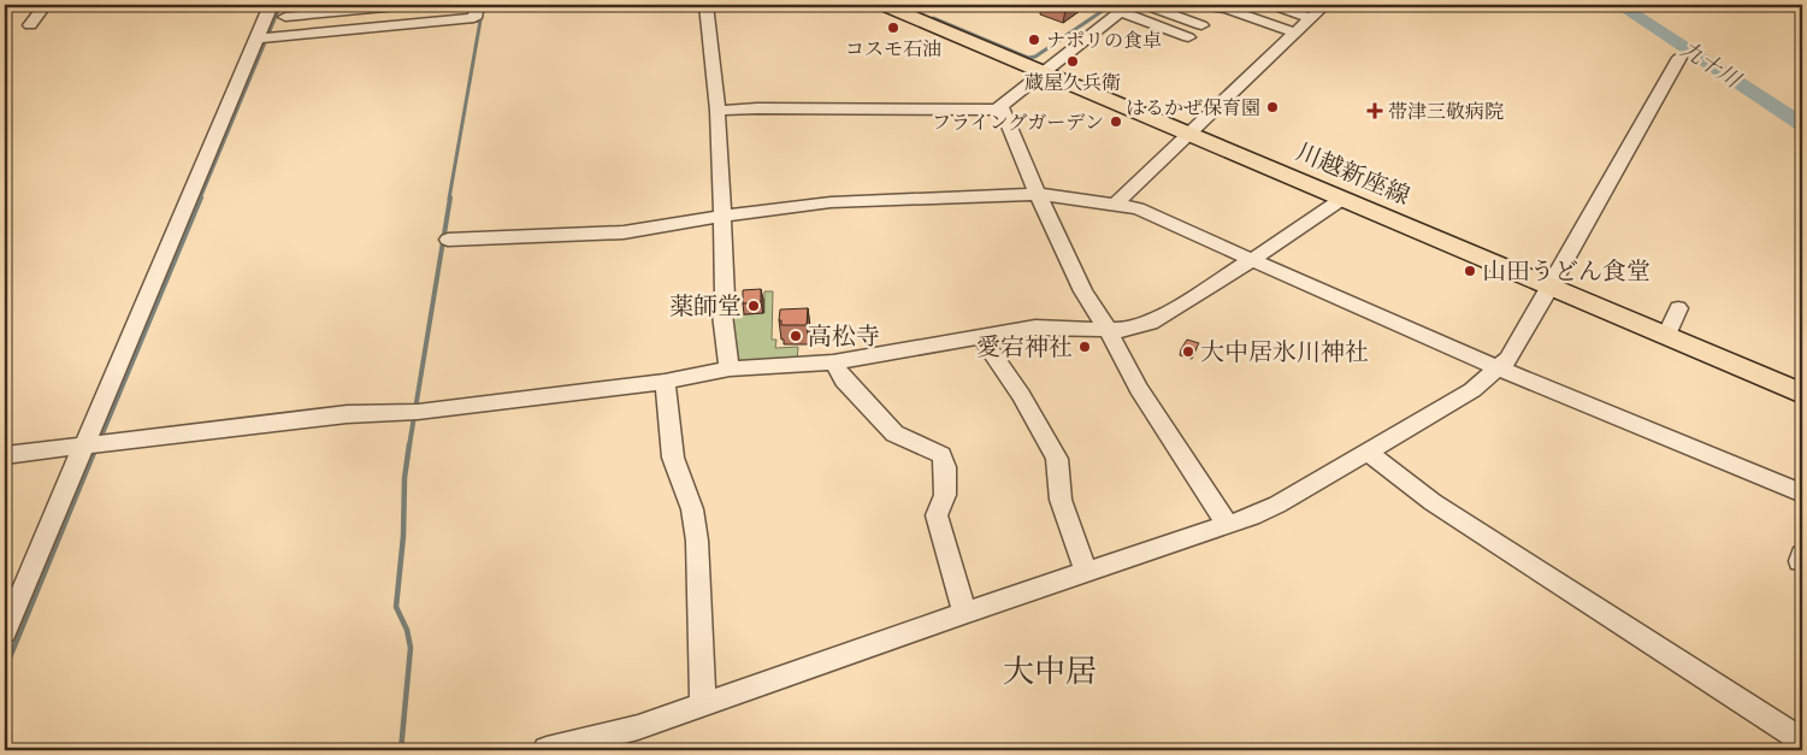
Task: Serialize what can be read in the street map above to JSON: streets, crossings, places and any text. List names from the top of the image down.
{
  "streets": {
    "main road": ["川越新座線"]
  },
  "districts": ["大中居"],
  "water": ["九十川"],
  "places": {
    "other": [
      "コスモ石油",
      "ナポリの食卓",
      "蔵屋久兵衛",
      "はるかぜ保育園",
      "フライングガーデン",
      "山田うどん食堂",
      "薬師堂",
      "高松寺",
      "愛宕神社",
      "大中居氷川神社"
    ],
    "health": ["帯津三敬病院"]
  }
}
